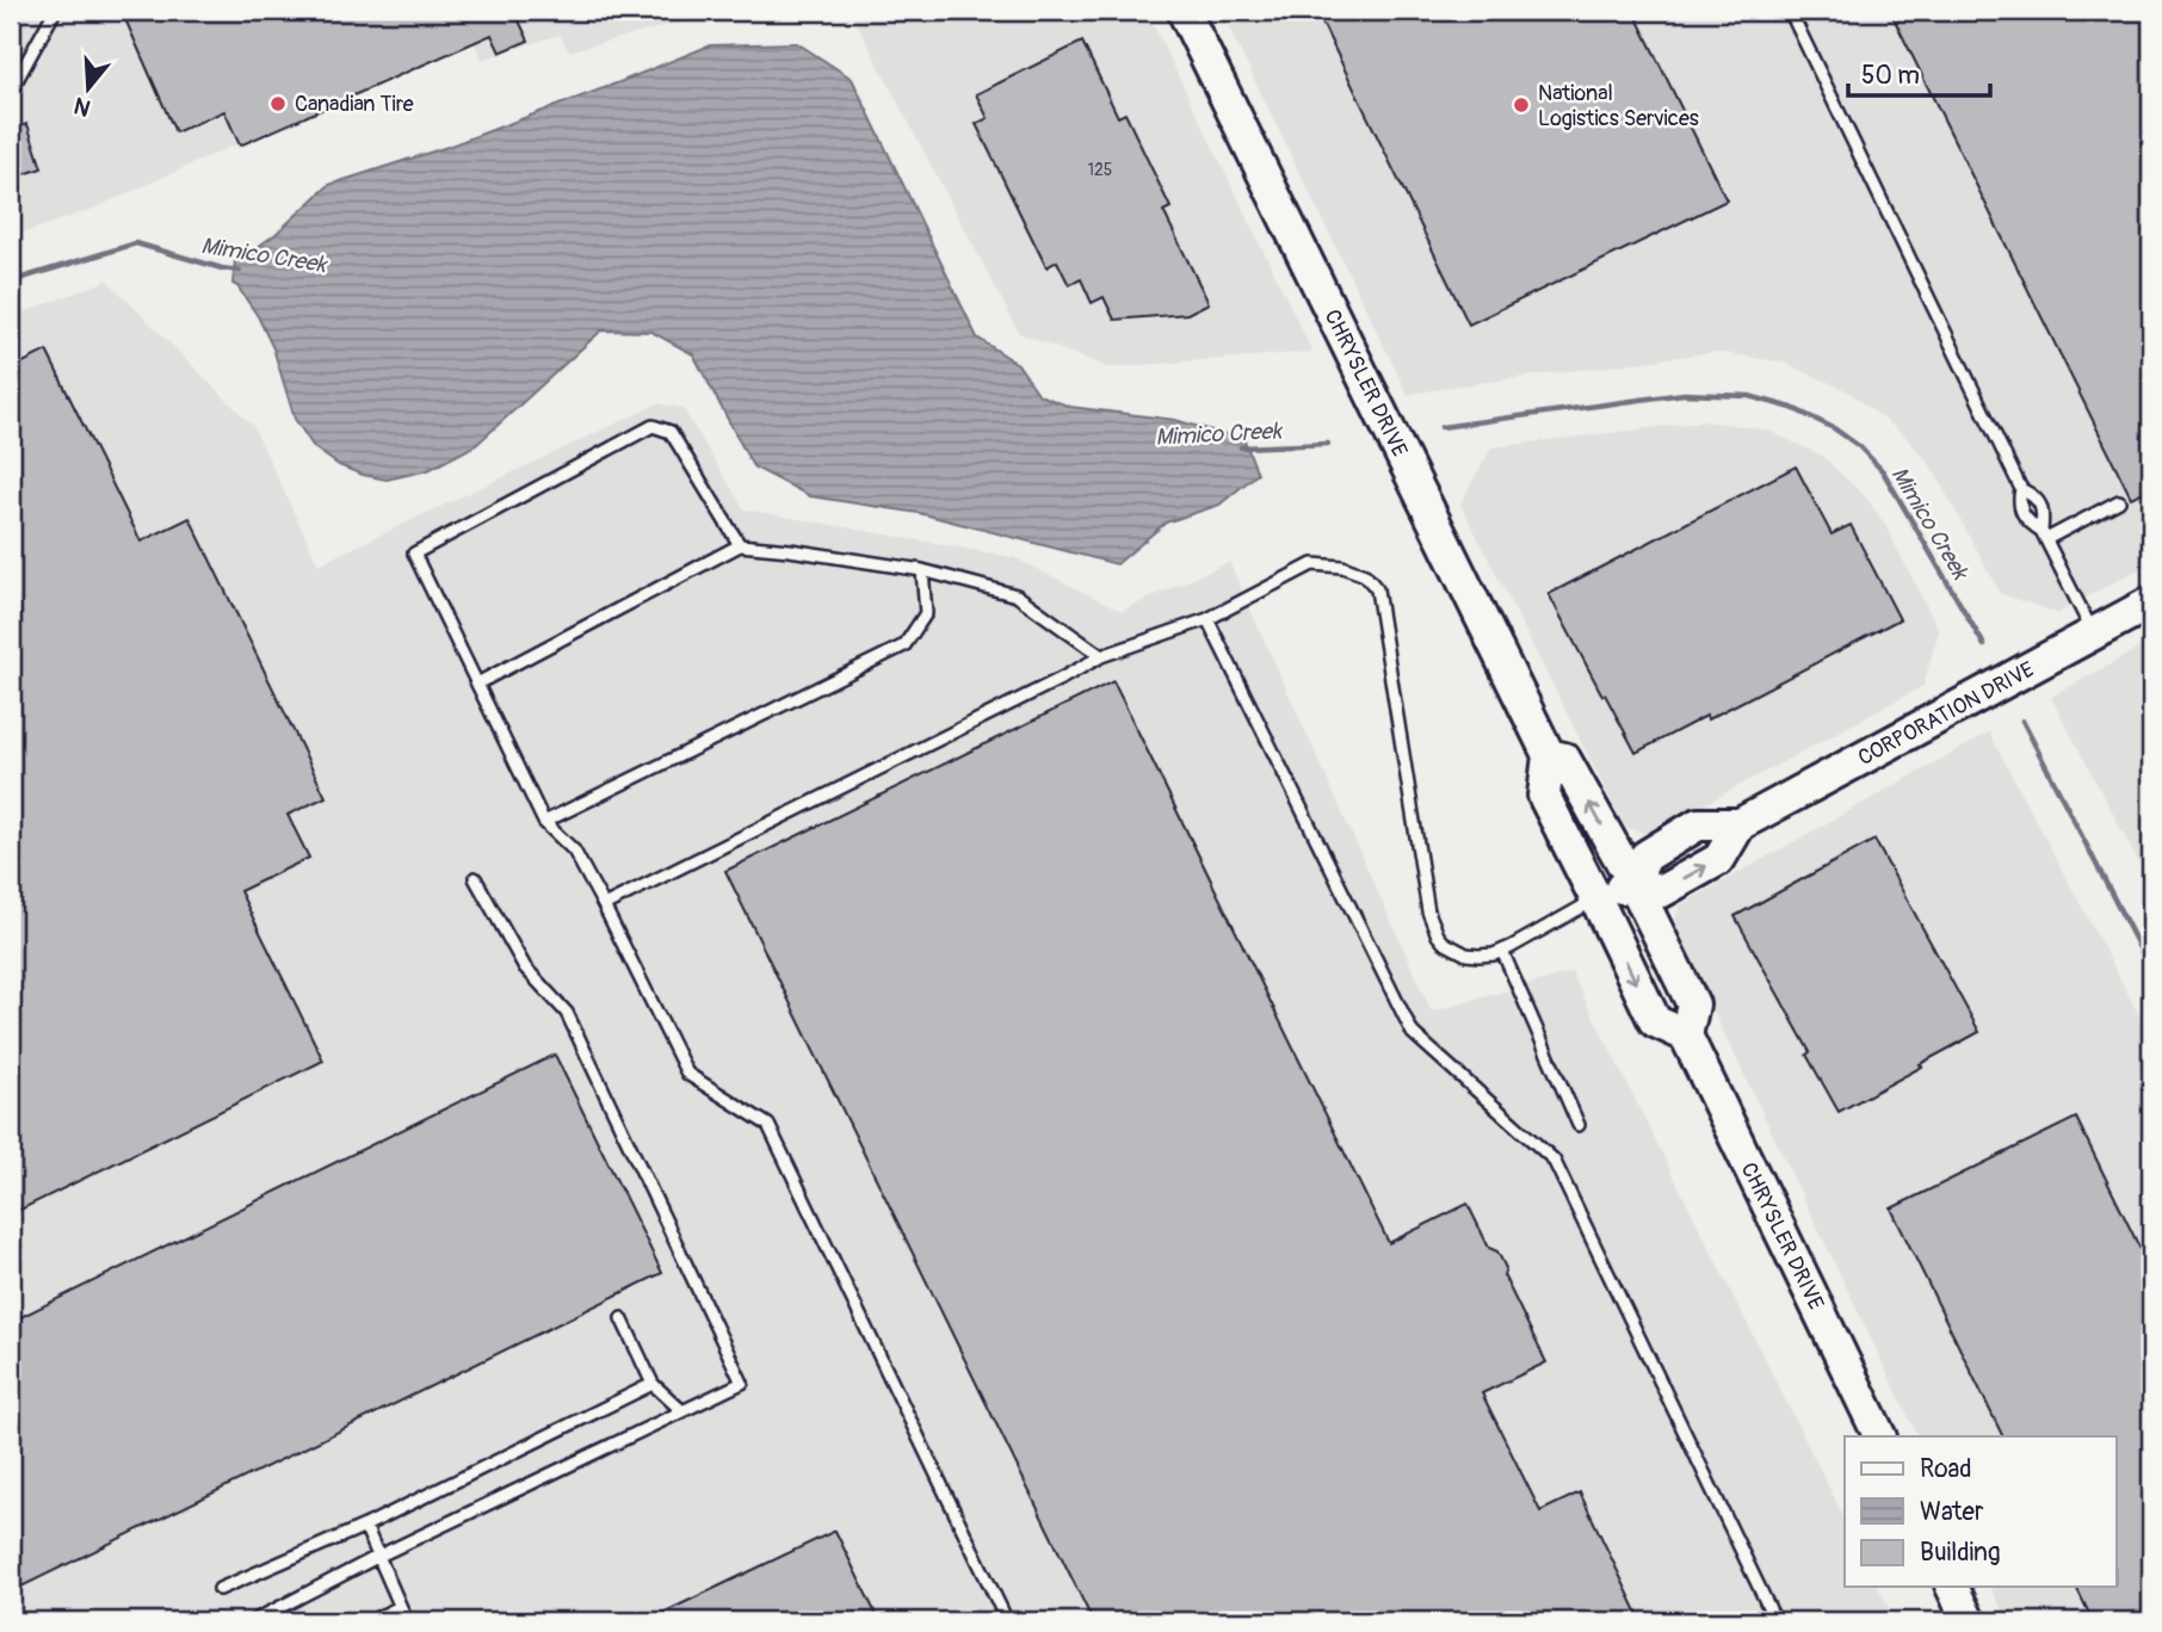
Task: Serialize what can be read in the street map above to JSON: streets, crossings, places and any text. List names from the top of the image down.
{
  "streets": {
    "street": ["CHRYSLER DRIVE", "CORPORATION DRIVE"]
  },
  "crossings": [
    ["CHRYSLER DRIVE", "CORPORATION DRIVE"]
  ],
  "water": ["Mimico Creek"],
  "places": ["Canadian Tire", "National Logistics Services"],
  "house_numbers": ["125"],
  "legend": ["Road", "Water", "Building"],
  "scale_bar": "50 m",
  "north": "bottom"
}
